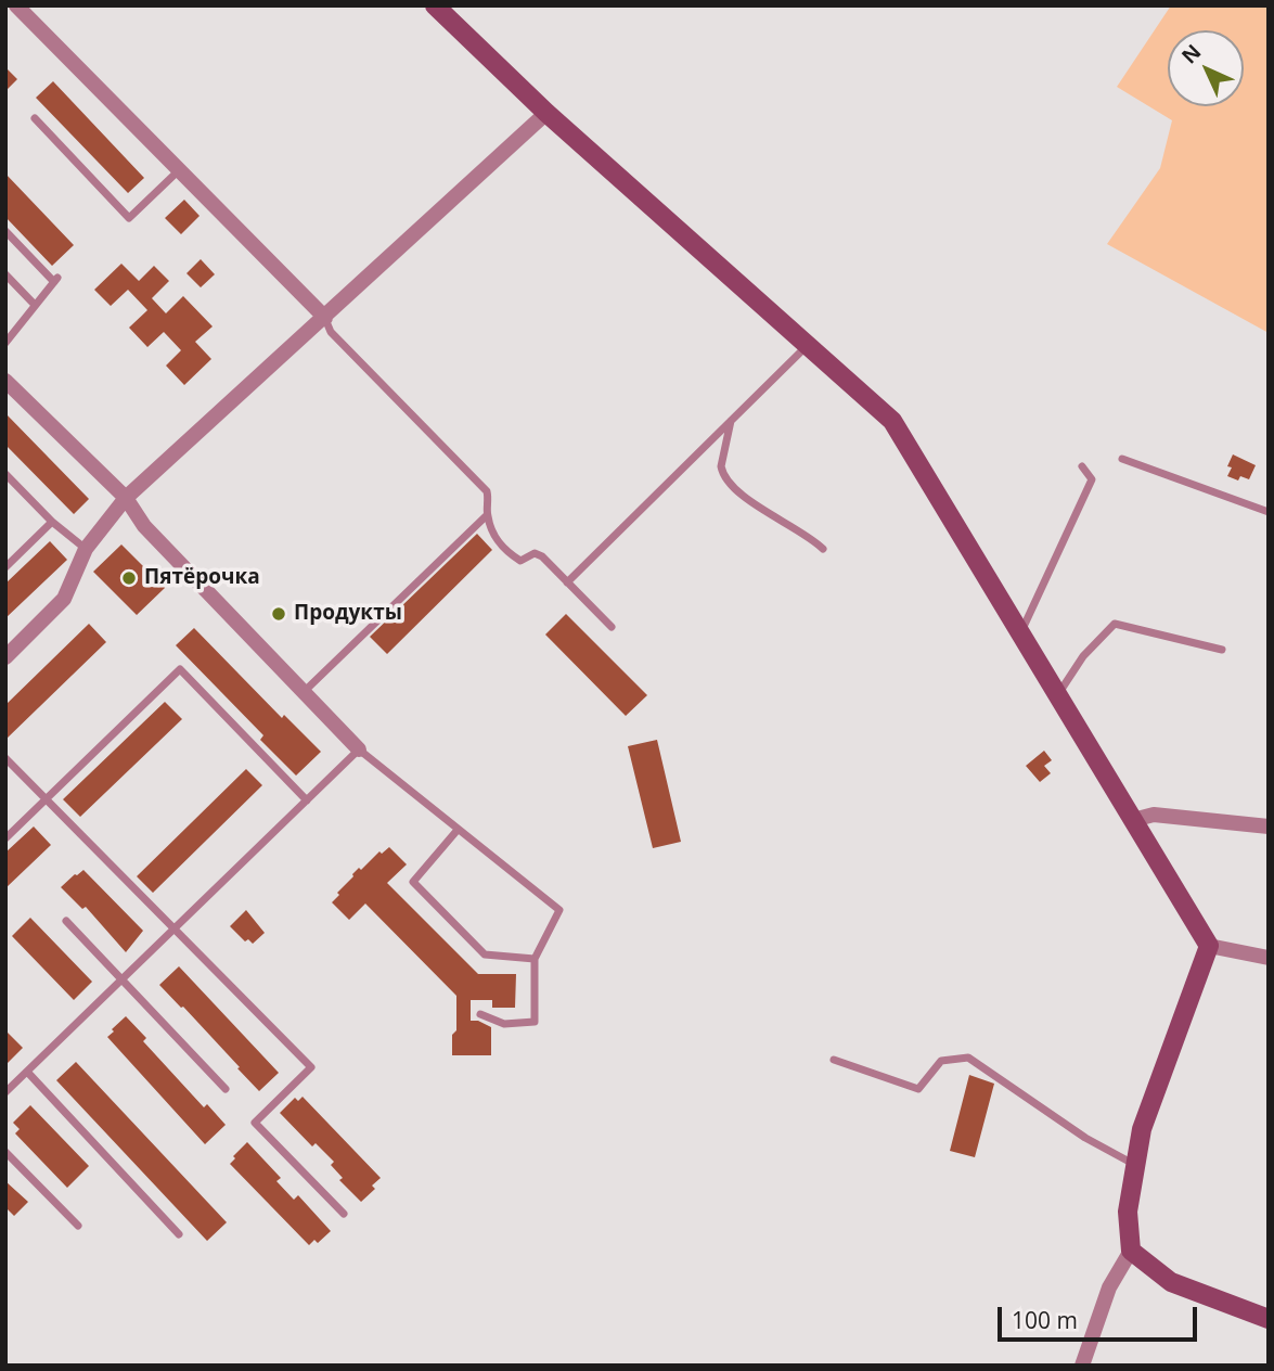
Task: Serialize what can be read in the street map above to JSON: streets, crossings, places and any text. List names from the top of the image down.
{
  "places": ["Пятёрочка", "Продукты"],
  "scale_bar": "100 m",
  "north": "top left"
}
